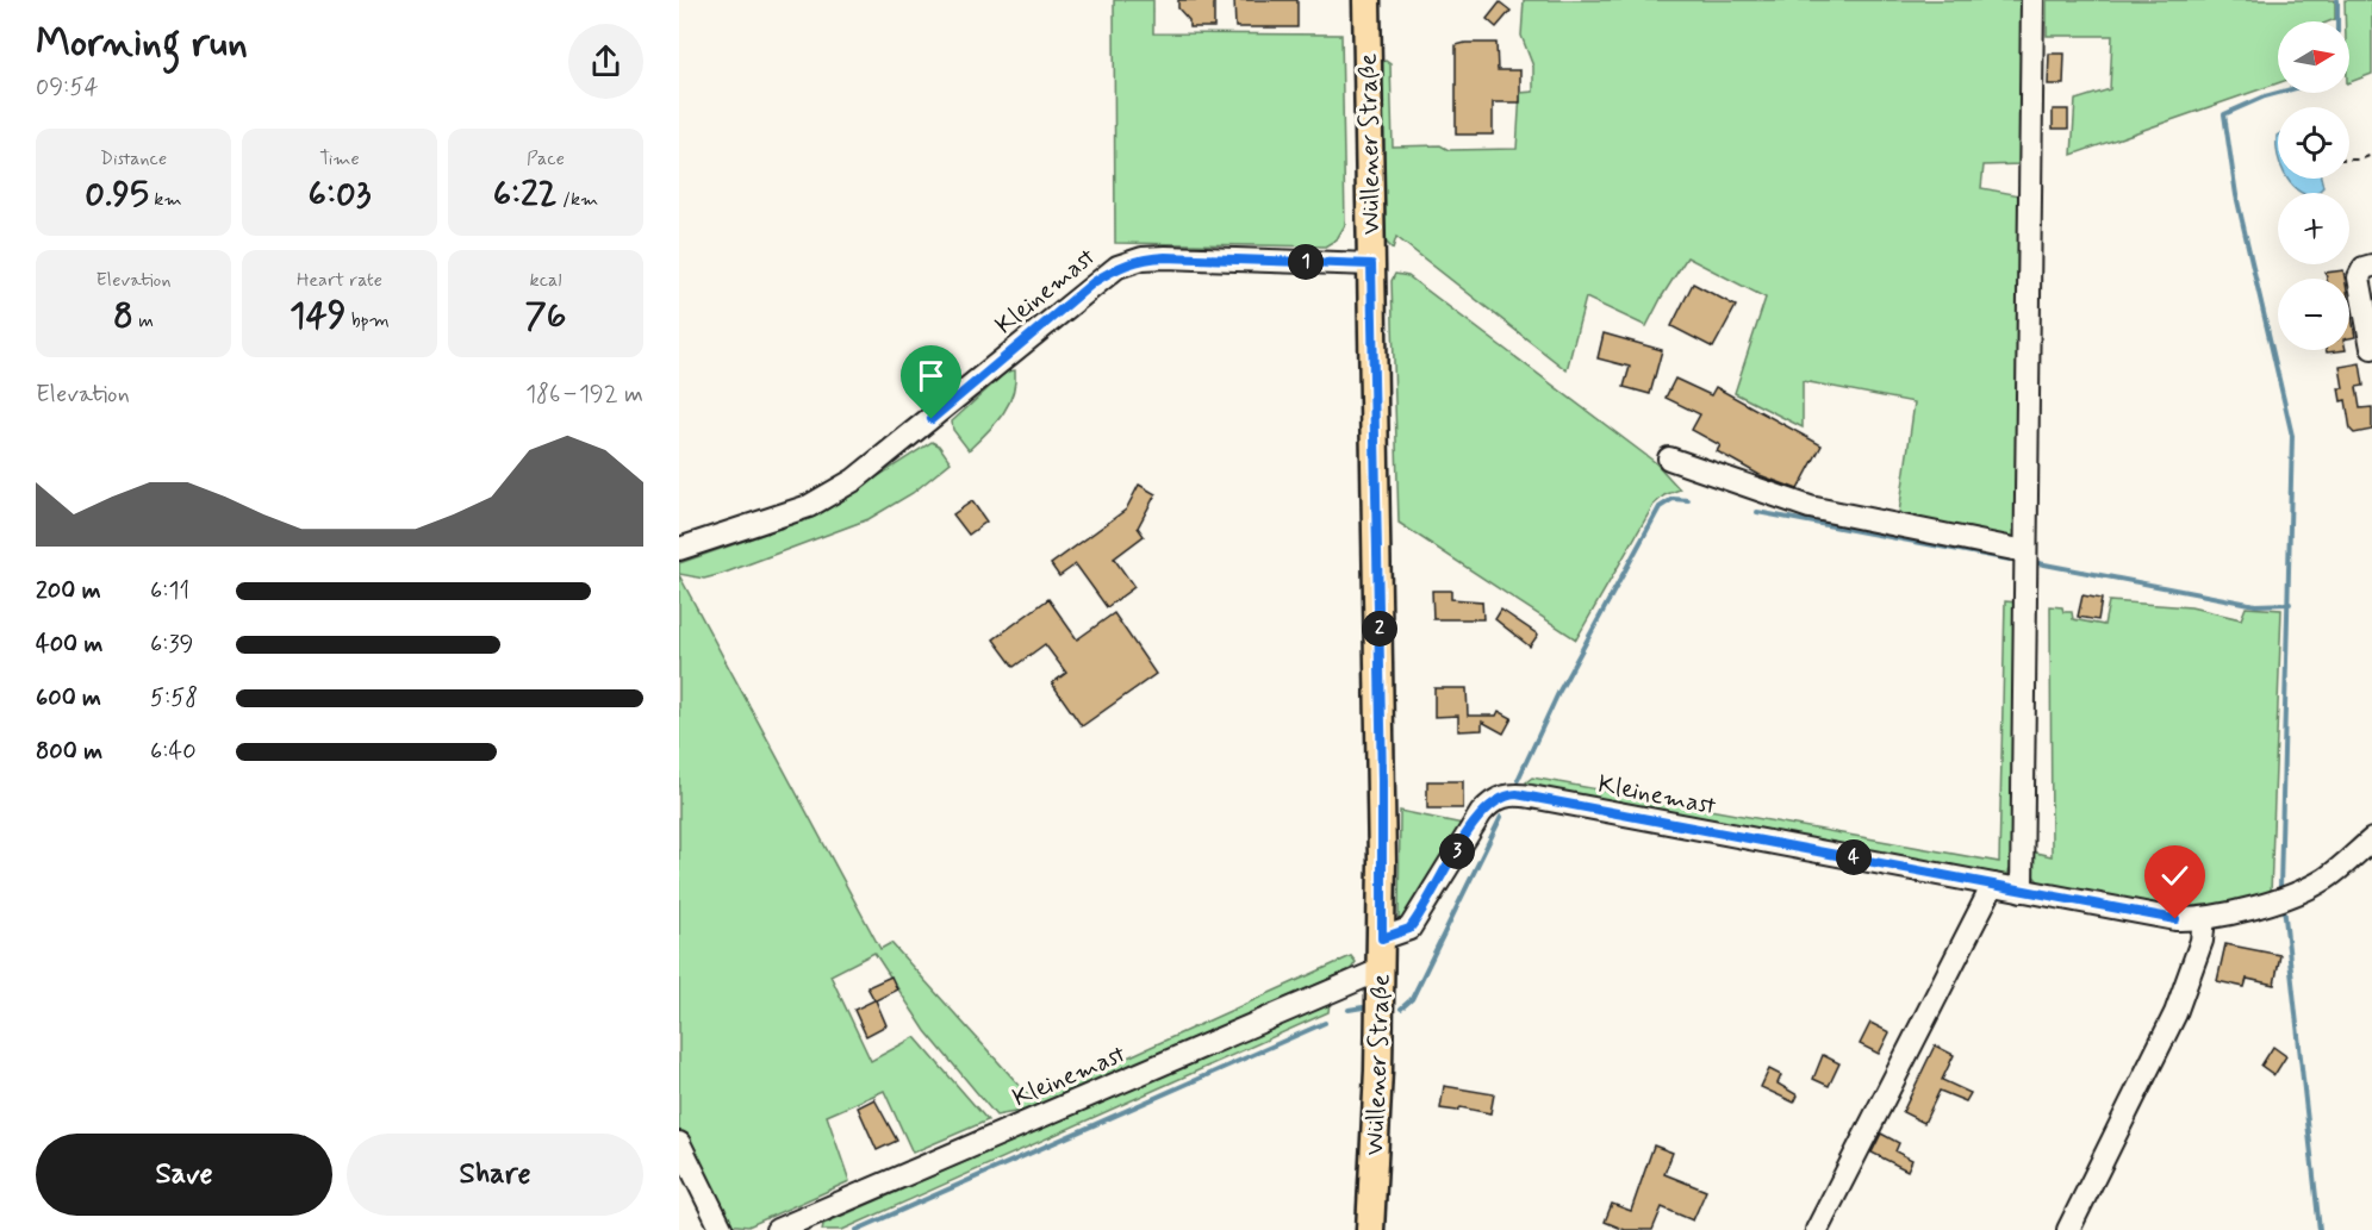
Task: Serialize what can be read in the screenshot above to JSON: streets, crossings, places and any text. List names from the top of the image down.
{
  "streets": {
    "main road": ["Wüllener Straße"],
    "street": ["Kleinemast"]
  },
  "crossings": [
    ["Wüllener Straße", "Kleinemast"]
  ],
  "north": "right",
  "page": {
    "heading": ["Morning run", "09:54"],
    "map_buttons": ["+", "−"],
    "stats": [
      ["Distance", "0.95 km"],
      ["Time", "6:03"],
      ["Pace", "6:22 /km"],
      ["Elevation", "8 m"],
      ["Heart rate", "149 bpm"],
      ["kcal", "76"]
    ],
    "pins": [
      "1",
      "2",
      "3",
      "4"
    ],
    "chart": ["Elevation", "186–192 m"],
    "list": [
      {
        "name": "200 m",
        "note": "6:11"
      },
      {
        "name": "400 m",
        "note": "6:39"
      },
      {
        "name": "600 m",
        "note": "5:58"
      },
      {
        "name": "800 m",
        "note": "6:40"
      }
    ],
    "buttons": ["Save", "Share"]
  }
}
